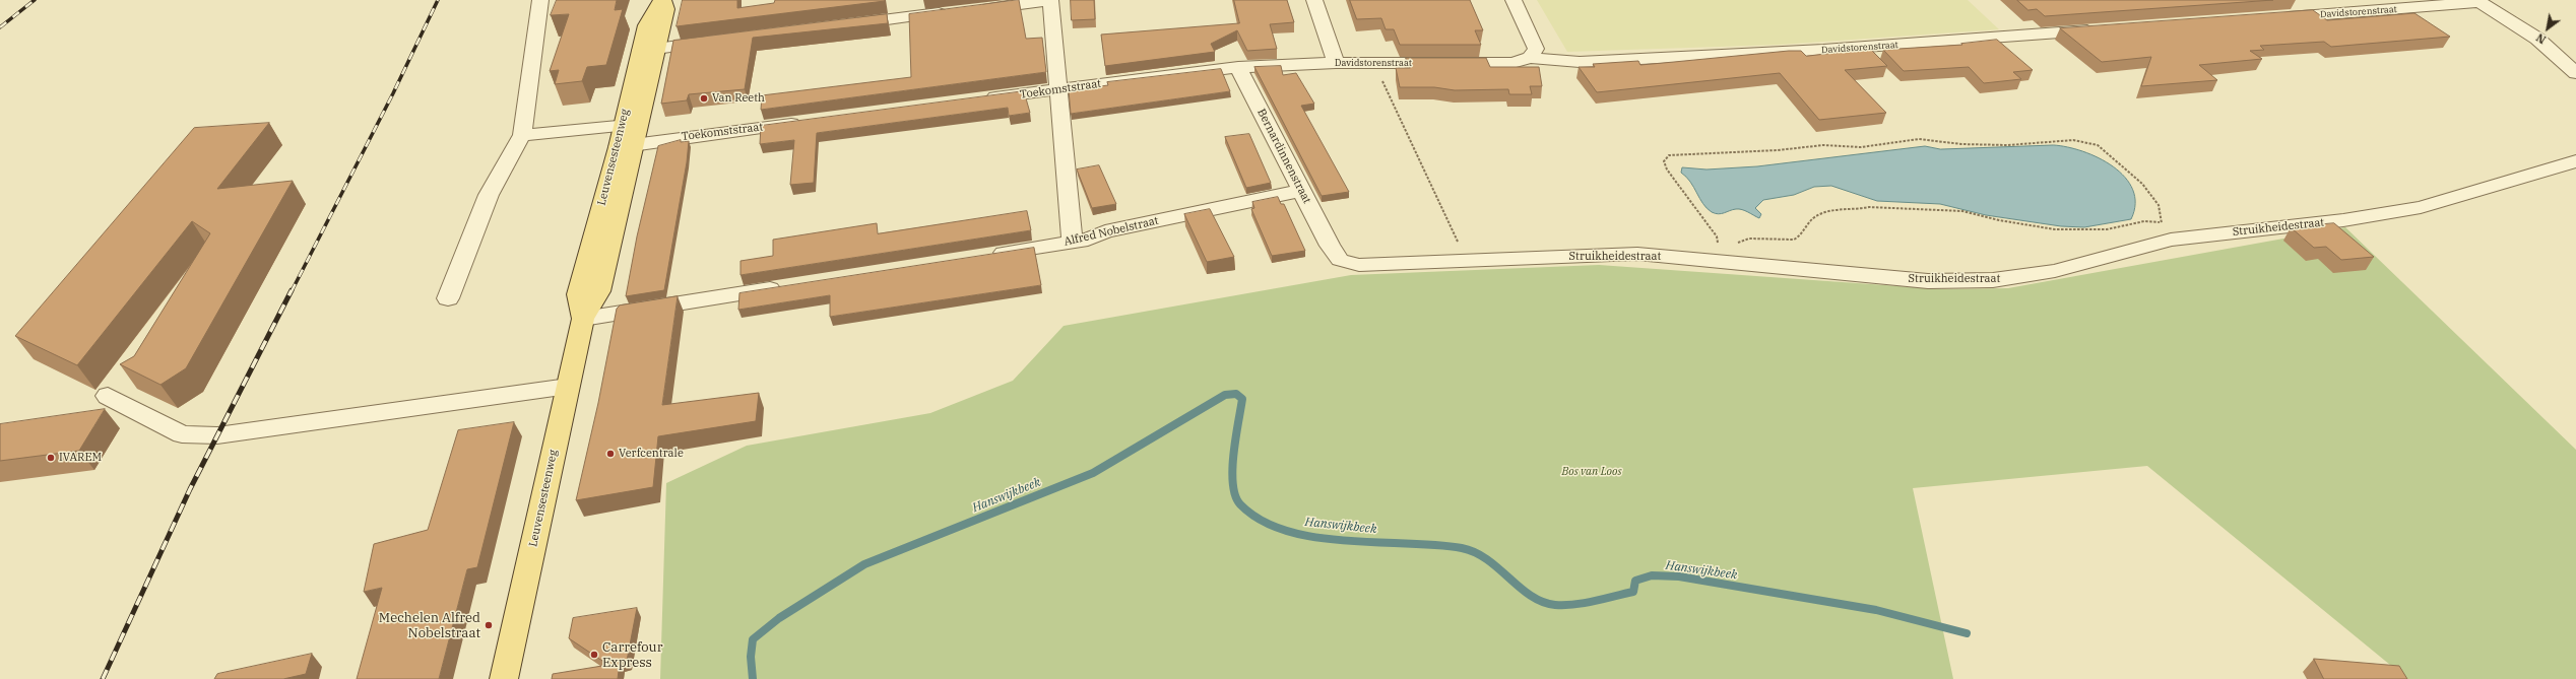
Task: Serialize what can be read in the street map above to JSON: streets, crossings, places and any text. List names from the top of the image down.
{
  "streets": {
    "main road": ["Leuvensesteenweg"],
    "street": [
      "Davidstorenstraat",
      "Toekomststraat",
      "Bernardinnenstraat",
      "Struikheidestraat",
      "Alfred Nobelstraat"
    ]
  },
  "crossings": [
    ["Davidstorenstraat", "Toekomststraat"],
    ["Davidstorenstraat", "Bernardinnenstraat"],
    ["Toekomststraat", "Bernardinnenstraat"],
    ["Toekomststraat", "Leuvensesteenweg"],
    ["Bernardinnenstraat", "Struikheidestraat"],
    ["Bernardinnenstraat", "Alfred Nobelstraat"]
  ],
  "water": ["Hanswijkbeek"],
  "parks": ["Bos van Loos"],
  "places": [
    "Van Reeth",
    "Verfcentrale",
    "IVAREM",
    "Mechelen Alfred Nobelstraat",
    "Carrefour Express"
  ],
  "north": "bottom left"
}
